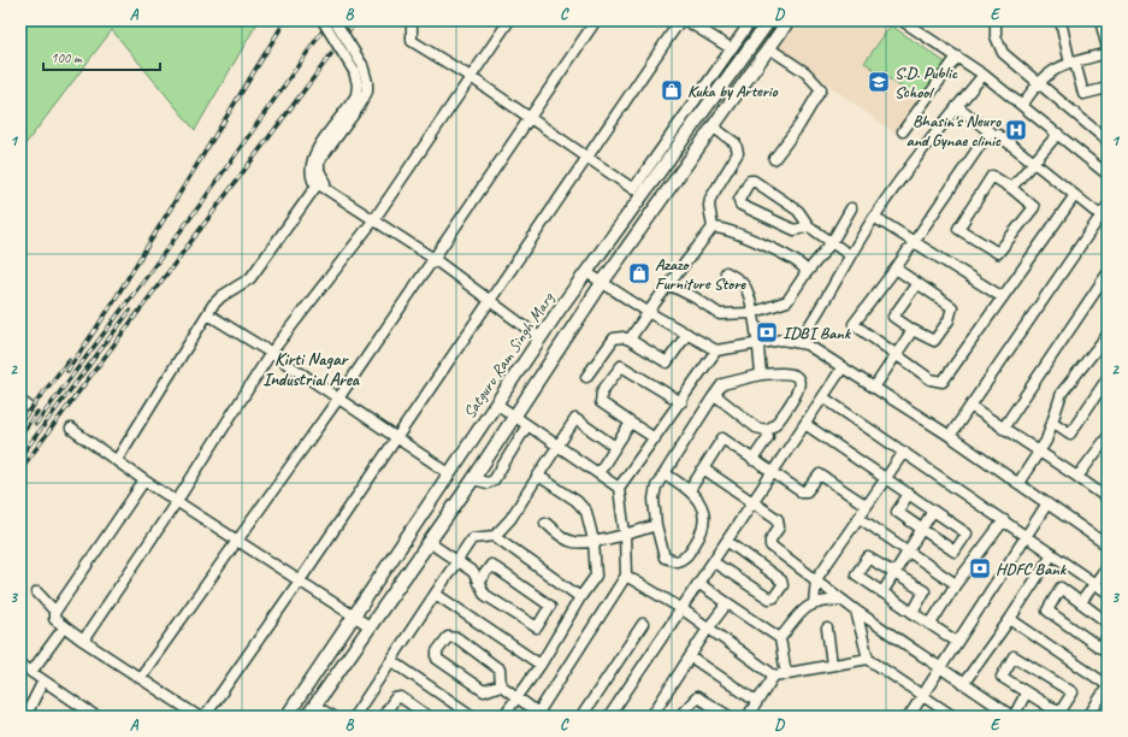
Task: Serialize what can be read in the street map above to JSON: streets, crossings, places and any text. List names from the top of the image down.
{
  "streets": {
    "main road": ["Satguru Ram Singh Marg"]
  },
  "districts": ["Kirti Nagar Industrial Area"],
  "places": {
    "school or university": ["S.D. Public School"],
    "shop": ["Kuka by Arterio", "Azazo Furniture Store"],
    "hospital": ["Bhasin's Neuro and Gynae clinic"],
    "bank": ["IDBI Bank", "HDFC Bank"]
  },
  "scale_bar": "100 m",
  "grid": {
    "columns": [
      "A",
      "B",
      "C",
      "D",
      "E"
    ],
    "rows": ["1", "2", "3"]
  }
}
